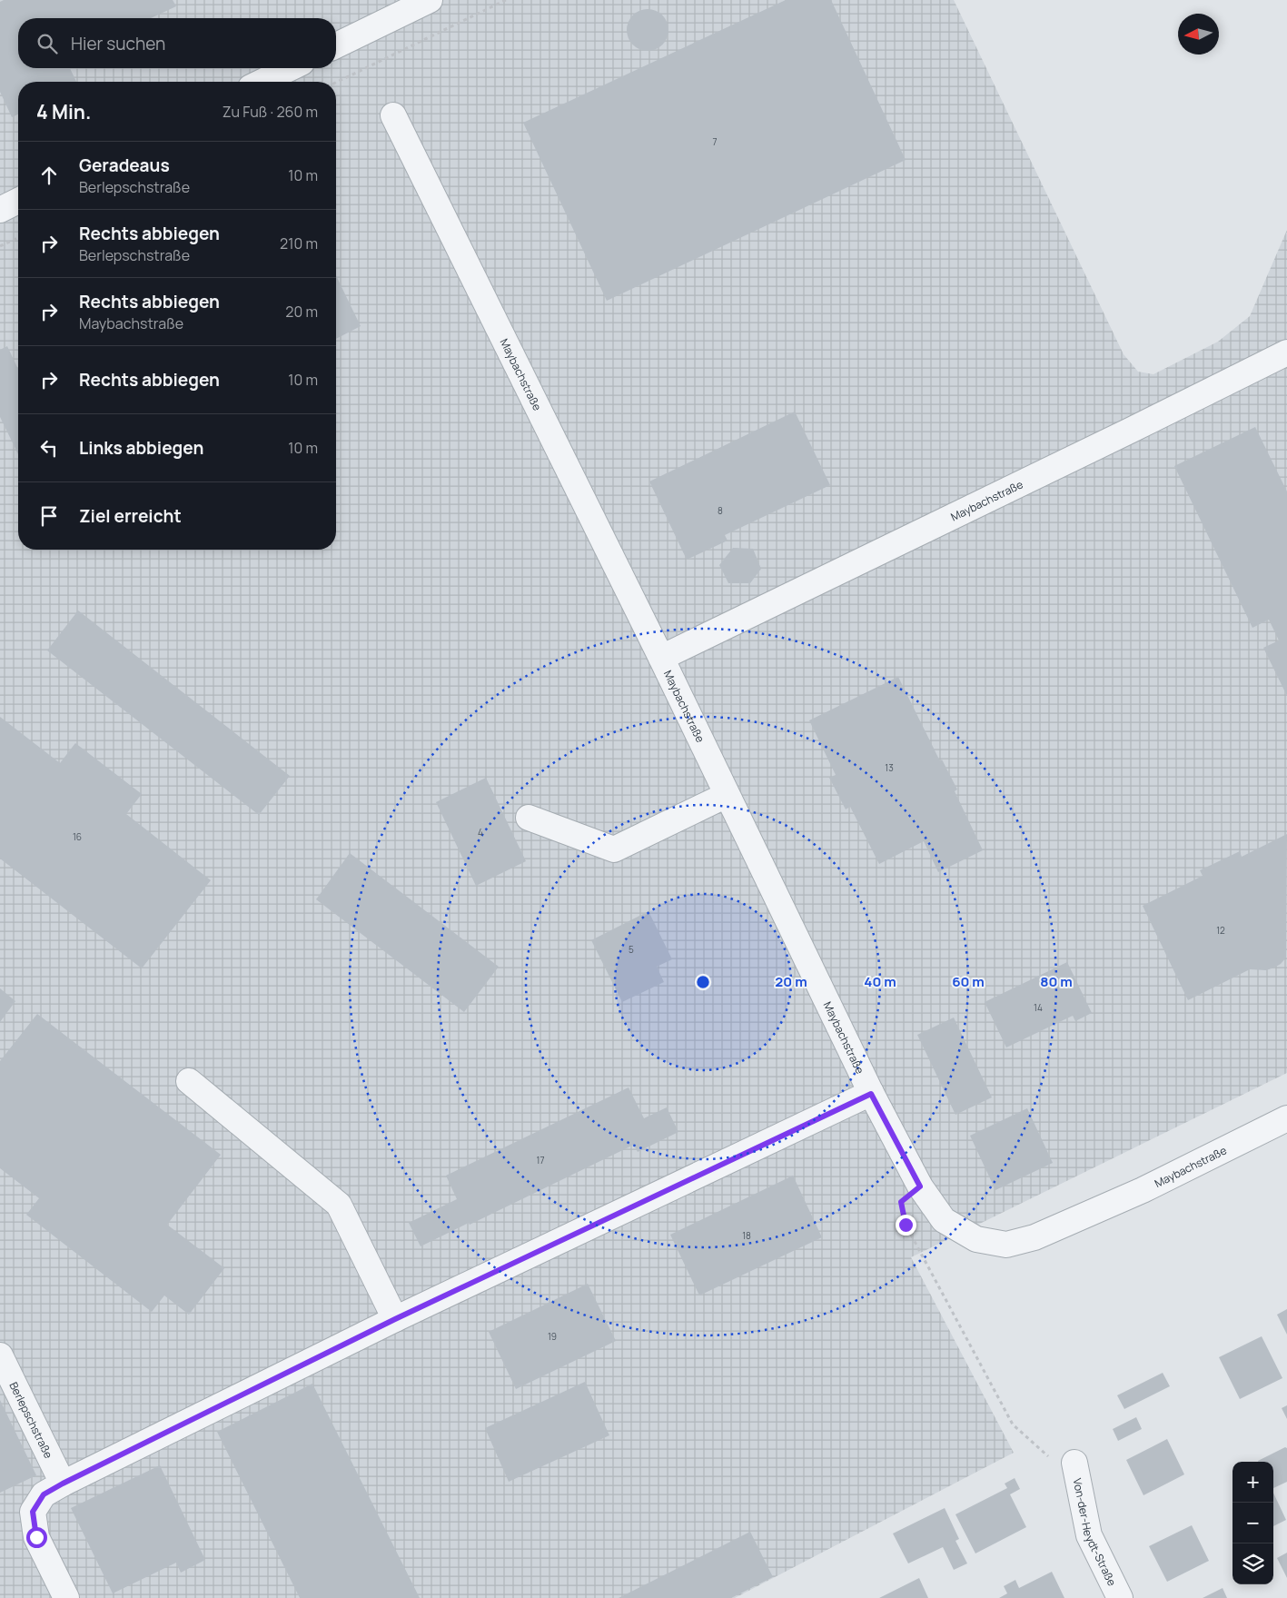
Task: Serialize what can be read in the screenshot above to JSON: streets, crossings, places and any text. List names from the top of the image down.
{
  "streets": {
    "street": ["Maybachstraße", "Berlepschstraße", "Von-der-Heydt-Straße"]
  },
  "house_numbers": [
    "7",
    "8",
    "13",
    "4",
    "16",
    "12",
    "5",
    "14",
    "17",
    "18",
    "19"
  ],
  "north": "left",
  "page": {
    "search": "Hier suchen",
    "heading": ["4 Min.", "Zu Fuß · 260 m"],
    "list": [
      ["Geradeaus", "Berlepschstraße", "10 m"],
      ["Rechts abbiegen", "Berlepschstraße", "210 m"],
      ["Rechts abbiegen", "Maybachstraße", "20 m"],
      ["Rechts abbiegen", "10 m"],
      ["Links abbiegen", "10 m"],
      "Ziel erreicht"
    ],
    "map_buttons": ["+", "−"]
  },
  "rings": [
    "20 m",
    "40 m",
    "60 m",
    "80 m"
  ]
}
